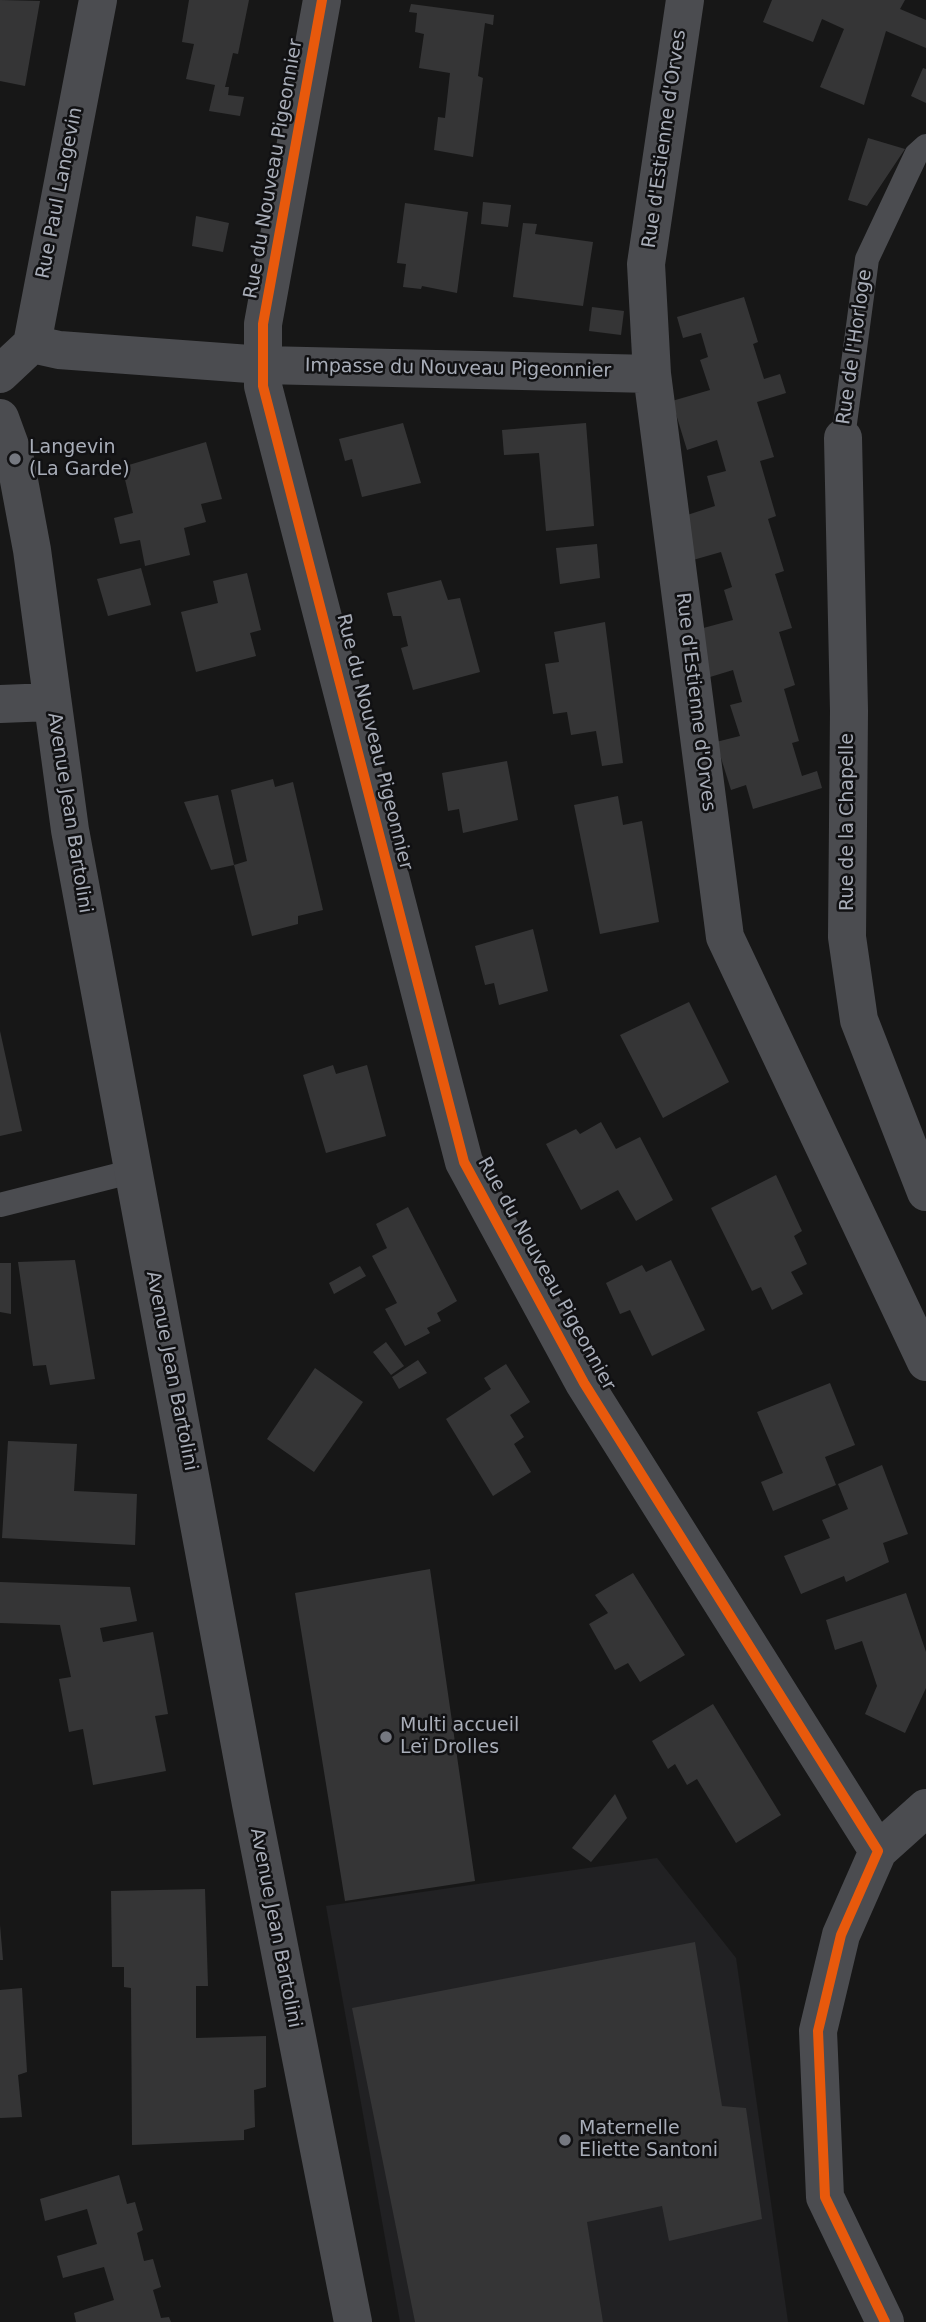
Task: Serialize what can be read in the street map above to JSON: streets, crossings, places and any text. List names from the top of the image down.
{
  "streets": {
    "street": [
      "Rue d'Estienne d'Orves",
      "Rue du Nouveau Pigeonnier",
      "Rue Paul Langevin",
      "Impasse du Nouveau Pigeonnier",
      "Avenue Jean Bartolini",
      "Rue de la Chapelle"
    ],
    "lane": ["Rue de l'Horloge"]
  },
  "crossings": [
    ["Rue d'Estienne d'Orves", "Impasse du Nouveau Pigeonnier"],
    ["Rue du Nouveau Pigeonnier", "Impasse du Nouveau Pigeonnier"],
    ["Rue Paul Langevin", "Impasse du Nouveau Pigeonnier"],
    ["Rue de l'Horloge", "Rue de la Chapelle"]
  ],
  "places": ["Langevin (La Garde)", "Multi accueil Leï Drolles", "Maternelle Eliette Santoni"]
}
